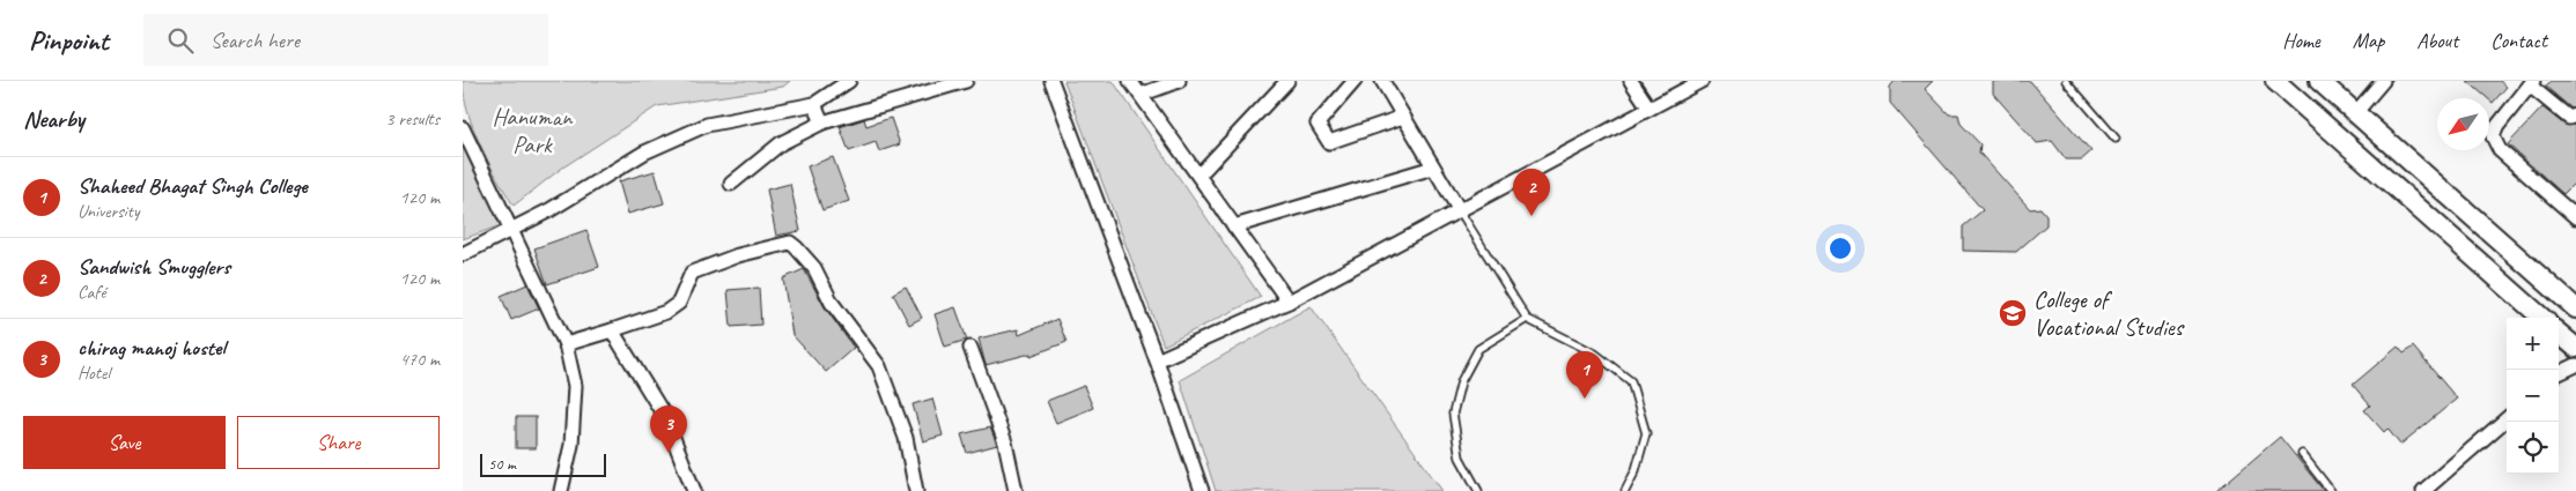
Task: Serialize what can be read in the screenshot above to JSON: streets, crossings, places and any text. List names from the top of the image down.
{
  "parks": ["Hanuman Park"],
  "places": {
    "school or university": ["College of Vocational Studies"]
  },
  "scale_bar": "50 m",
  "north": "bottom left",
  "page": {
    "header": "Pinpoint",
    "search": "Search here",
    "nav": [
      "Home",
      "Map",
      "About",
      "Contact"
    ],
    "heading": ["Nearby", "3 results"],
    "list": [
      {
        "mark": "1",
        "name": "Shaheed Bhagat Singh College",
        "note": "University",
        "value": "120 m"
      },
      {
        "mark": "2",
        "name": "Sandwish Smugglers",
        "note": "Café",
        "value": "120 m"
      },
      {
        "mark": "3",
        "name": "chirag manoj hostel",
        "note": "Hotel",
        "value": "470 m"
      }
    ],
    "pins": ["2", "1", "3"],
    "map_buttons": ["+", "−"],
    "buttons": ["Save", "Share"],
    "scale": "50 m"
  }
}
